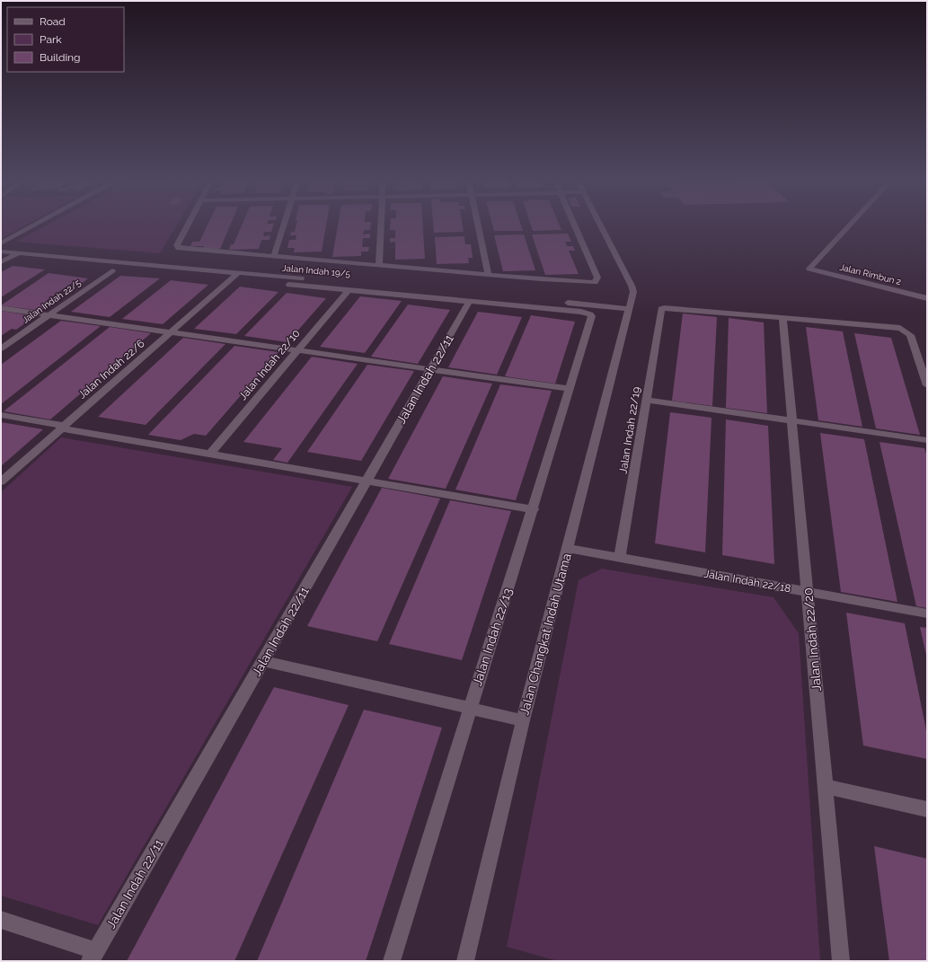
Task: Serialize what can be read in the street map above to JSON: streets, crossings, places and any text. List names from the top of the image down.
{
  "streets": {
    "street": [
      "Jalan Indah 19/5",
      "Jalan Rimbun 2",
      "Jalan Indah 22/5",
      "Jalan Indah 22/10",
      "Jalan Indah 22/6",
      "Jalan Indah 22/11",
      "Jalan Indah 22/19",
      "Jalan Indah 22/18",
      "Jalan Changkat Indah Utama",
      "Jalan Indah 22/13",
      "Jalan Indah 22/20"
    ]
  },
  "crossings": [
    ["Jalan Indah 19/5", "Jalan Indah 22/6"],
    ["Jalan Indah 19/5", "Jalan Changkat Indah Utama"],
    ["Jalan Indah 22/11", "Jalan Indah 22/13"],
    ["Jalan Indah 22/19", "Jalan Indah 22/18"],
    ["Jalan Indah 22/19", "Jalan Indah 22/20"],
    ["Jalan Indah 22/18", "Jalan Changkat Indah Utama"],
    ["Jalan Indah 22/18", "Jalan Indah 22/20"]
  ],
  "legend": ["Road", "Park", "Building"]
}
